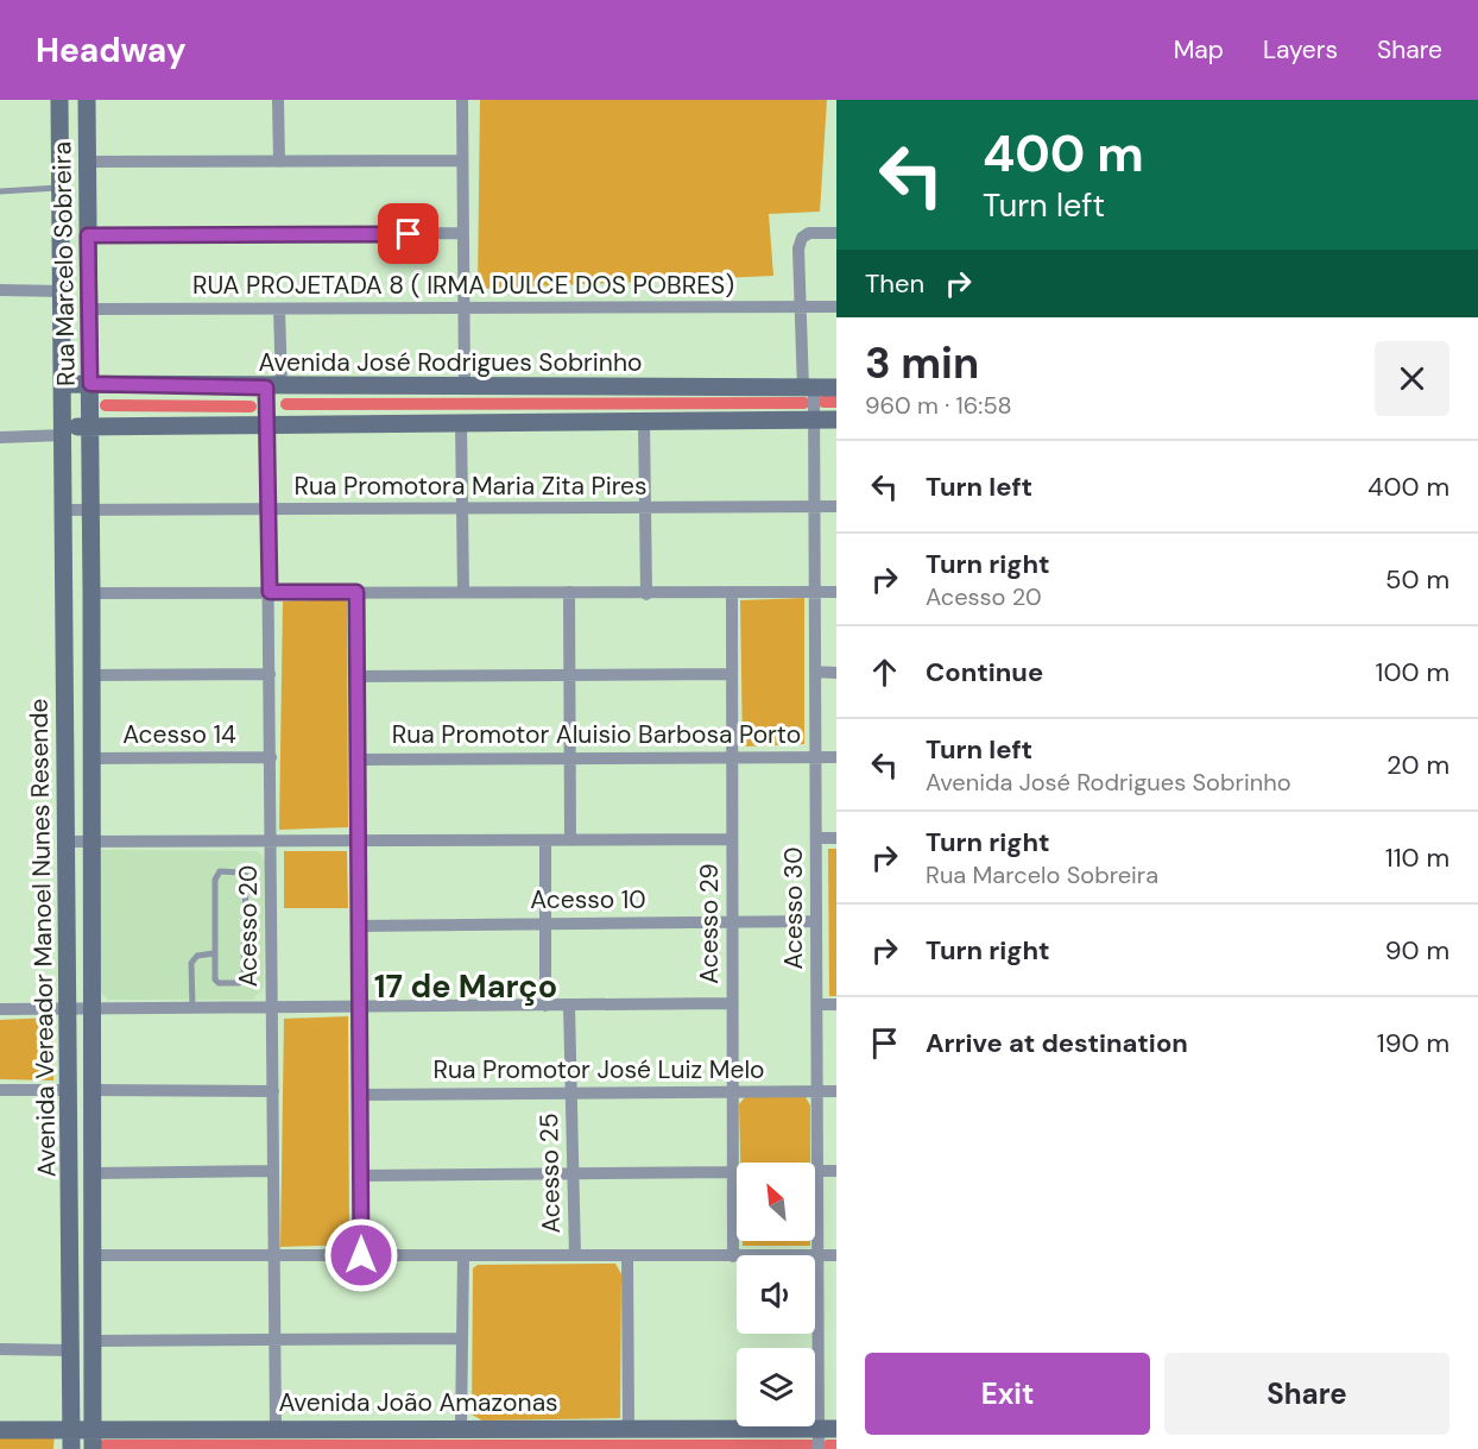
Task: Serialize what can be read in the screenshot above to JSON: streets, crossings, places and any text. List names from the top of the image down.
{
  "streets": {
    "street": [
      "Rua Marcelo Sobreira",
      "RUA PROJETADA 8 ( IRMA DULCE DOS POBRES)",
      "Avenida José Rodrigues Sobrinho",
      "Rua Promotora Maria Zita Pires",
      "Acesso 14",
      "Rua Promotor Aluisio Barbosa Porto",
      "Acesso 10",
      "Acesso 30",
      "Acesso 29",
      "Acesso 20",
      "Avenida Vereador Manoel Nunes Resende",
      "Rua Promotor José Luiz Melo",
      "Acesso 25",
      "Avenida João Amazonas"
    ]
  },
  "crossings": [
    ["Rua Marcelo Sobreira", "RUA PROJETADA 8 ( IRMA DULCE DOS POBRES)"],
    ["Rua Marcelo Sobreira", "Avenida José Rodrigues Sobrinho"],
    ["Rua Marcelo Sobreira", "Rua Promotora Maria Zita Pires"],
    ["Rua Marcelo Sobreira", "Acesso 14"],
    ["Rua Marcelo Sobreira", "Avenida Vereador Manoel Nunes Resende"],
    ["RUA PROJETADA 8 ( IRMA DULCE DOS POBRES)", "Acesso 30"],
    ["RUA PROJETADA 8 ( IRMA DULCE DOS POBRES)", "Acesso 20"],
    ["Avenida José Rodrigues Sobrinho", "Acesso 30"],
    ["Avenida José Rodrigues Sobrinho", "Acesso 20"],
    ["Rua Promotora Maria Zita Pires", "Acesso 30"],
    ["Rua Promotora Maria Zita Pires", "Acesso 20"],
    ["Rua Promotora Maria Zita Pires", "Avenida Vereador Manoel Nunes Resende"],
    ["Acesso 14", "Acesso 20"],
    ["Rua Promotor Aluisio Barbosa Porto", "Acesso 30"],
    ["Rua Promotor Aluisio Barbosa Porto", "Acesso 29"],
    ["Acesso 10", "Acesso 30"],
    ["Acesso 10", "Acesso 29"],
    ["Acesso 30", "Rua Promotor José Luiz Melo"],
    ["Acesso 30", "Avenida João Amazonas"],
    ["Acesso 29", "Rua Promotor José Luiz Melo"],
    ["Acesso 20", "Avenida João Amazonas"],
    ["Avenida Vereador Manoel Nunes Resende", "Avenida João Amazonas"],
    ["Rua Promotor José Luiz Melo", "Acesso 25"]
  ],
  "districts": ["17 de Março"],
  "north": "top left",
  "page": {
    "header": "Headway",
    "nav": ["Map", "Layers", "Share"],
    "turn": ["400 m", "Turn left"],
    "then": "Then",
    "heading": ["3 min", "960 m · 16:58"],
    "list": [
      {
        "name": "Turn left",
        "value": "400 m"
      },
      {
        "name": "Turn right",
        "note": "Acesso 20",
        "value": "50 m"
      },
      {
        "name": "Continue",
        "value": "100 m"
      },
      {
        "name": "Turn left",
        "note": "Avenida José Rodrigues Sobrinho",
        "value": "20 m"
      },
      {
        "name": "Turn right",
        "note": "Rua Marcelo Sobreira",
        "value": "110 m"
      },
      {
        "name": "Turn right",
        "value": "90 m"
      },
      {
        "name": "Arrive at destination",
        "value": "190 m"
      }
    ],
    "buttons": ["Exit", "Share"]
  }
}
